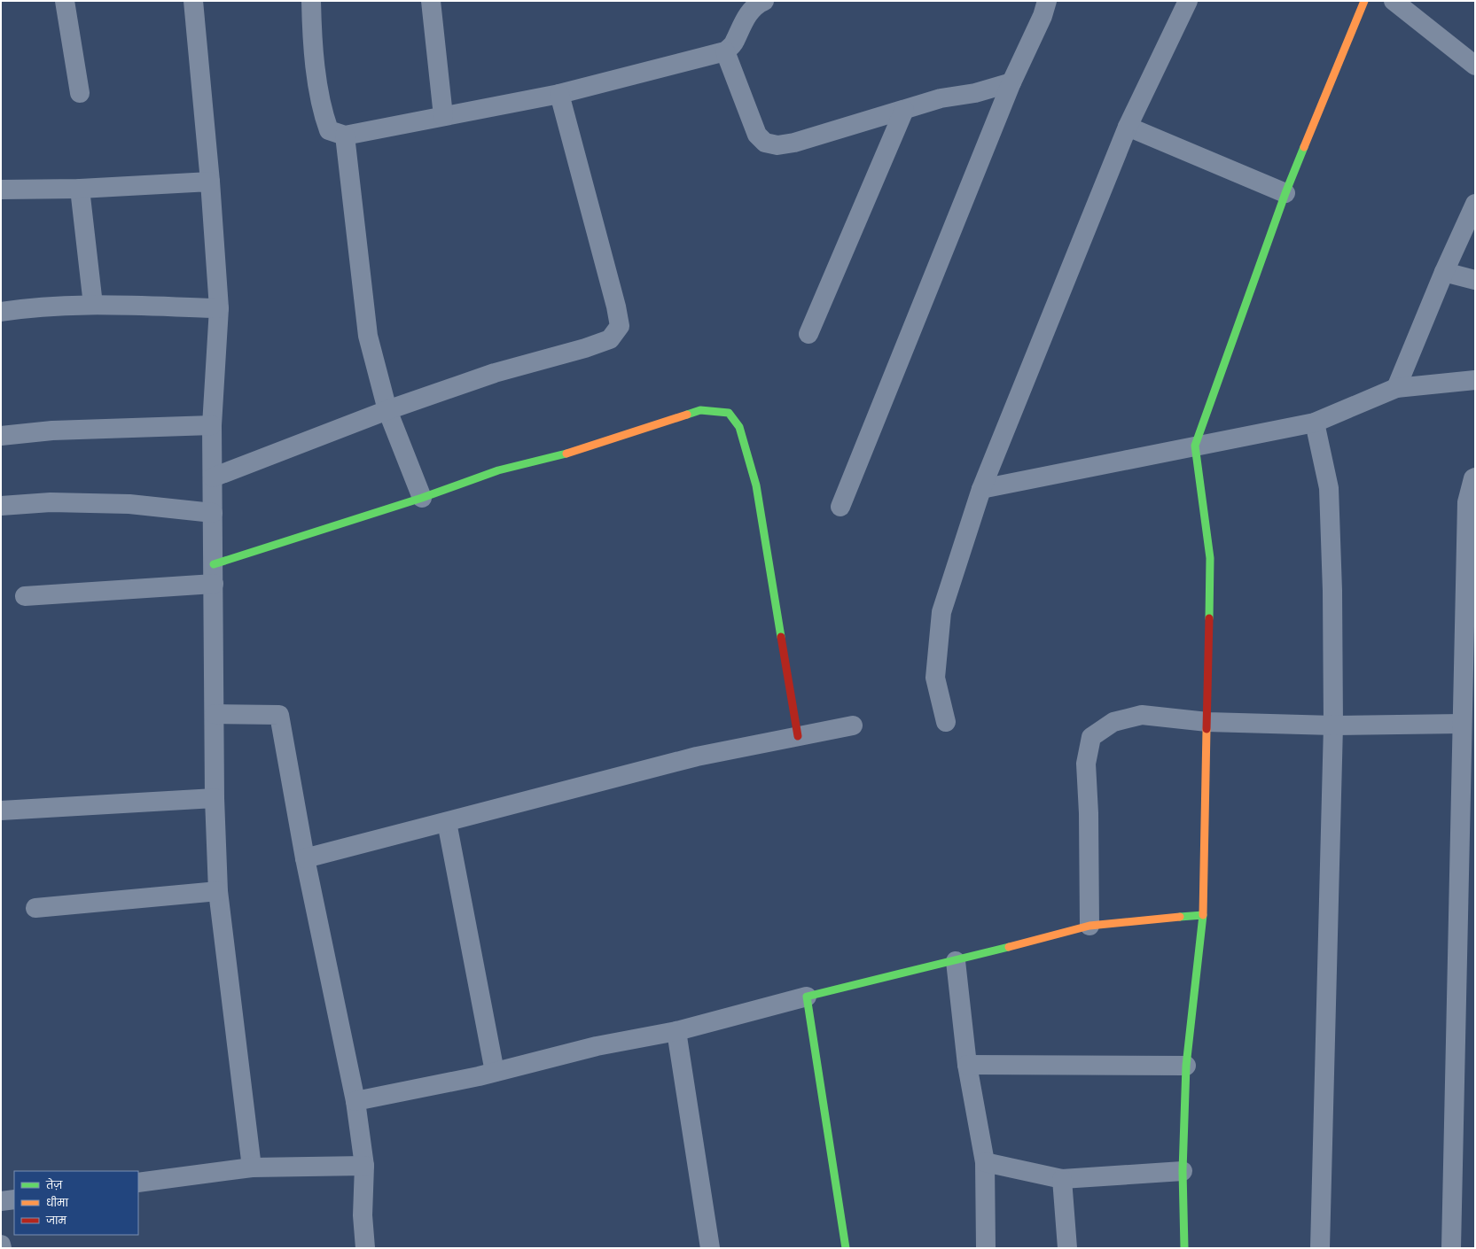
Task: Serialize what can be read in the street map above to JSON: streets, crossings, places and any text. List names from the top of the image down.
{
  "legend": ["तेज़", "धीमा", "जाम"]
}
